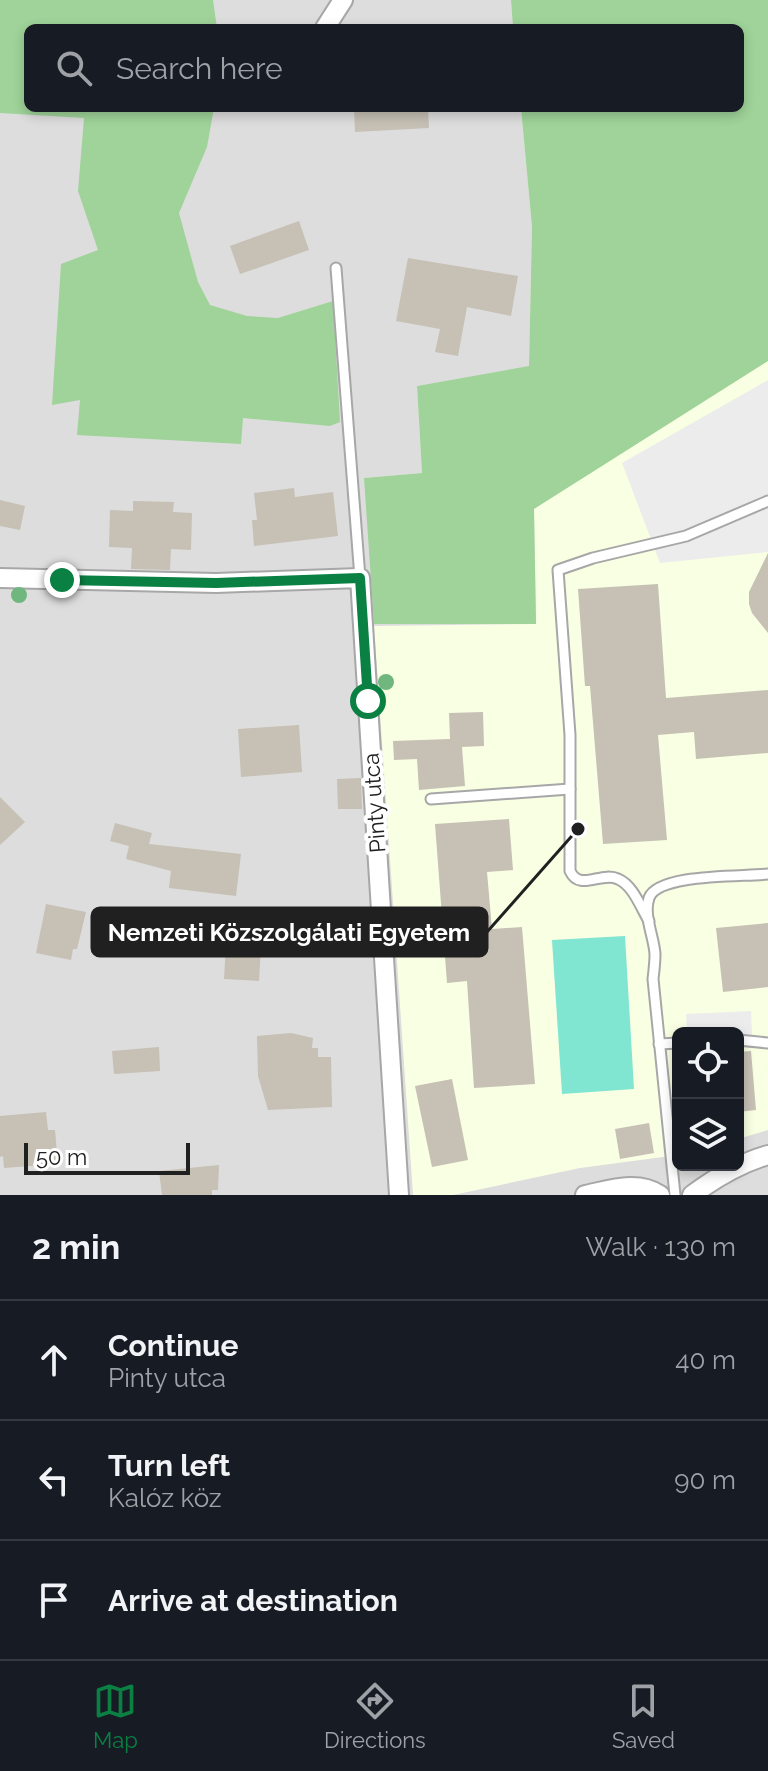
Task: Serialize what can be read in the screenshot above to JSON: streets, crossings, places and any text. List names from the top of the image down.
{
  "streets": {
    "street": ["Pinty utca"]
  },
  "places": ["Nemzeti Közszolgálati Egyetem"],
  "scale_bar": "50 m",
  "page": {
    "search": "Search here",
    "scale": "50 m",
    "heading": ["2 min", "Walk · 130 m"],
    "list": [
      ["Continue", "Pinty utca", "40 m"],
      ["Turn left", "Kalóz köz", "90 m"],
      "Arrive at destination"
    ],
    "nav": ["Map", "Directions", "Saved"]
  }
}
